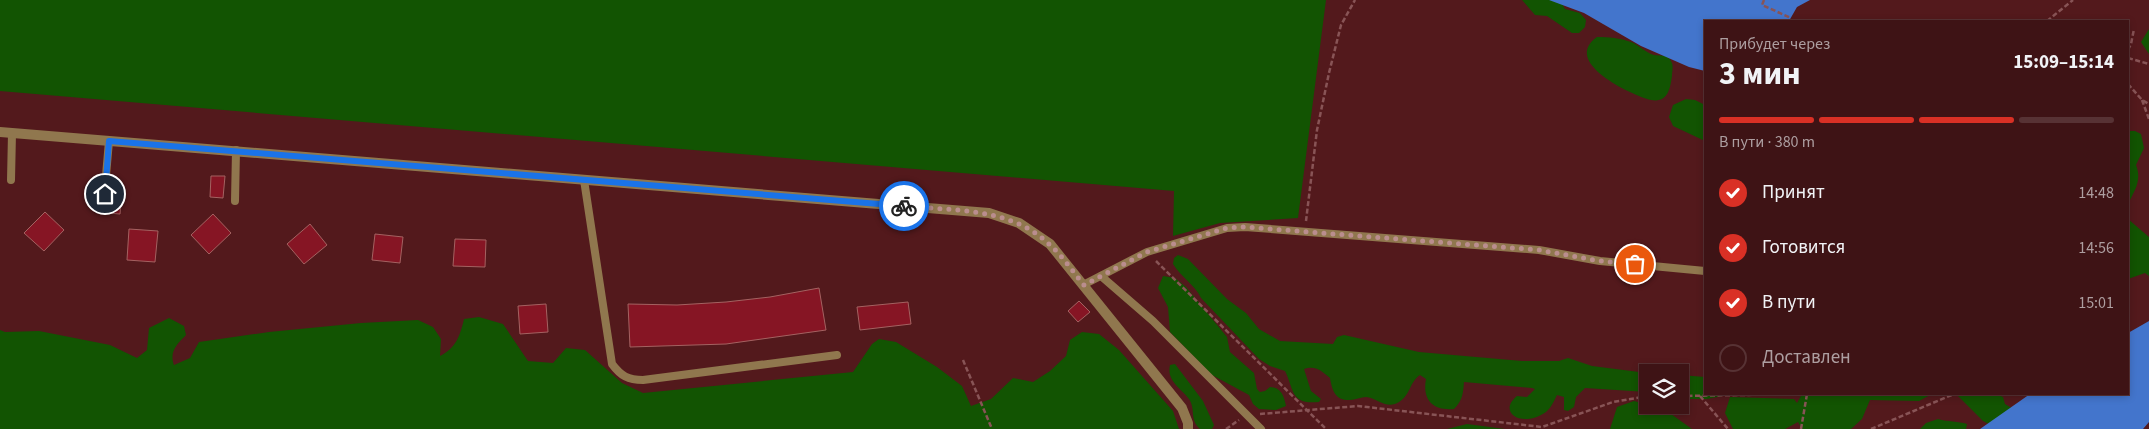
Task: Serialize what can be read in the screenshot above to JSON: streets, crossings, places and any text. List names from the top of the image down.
{
  "page": {
    "heading": ["3 мин", "Прибудет через", "15:09–15:14"],
    "bar": "В пути · 380 m",
    "list": [
      ["Принят", "14:48"],
      ["Готовится", "14:56"],
      ["В пути", "15:01"],
      "Доставлен"
    ]
  }
}
